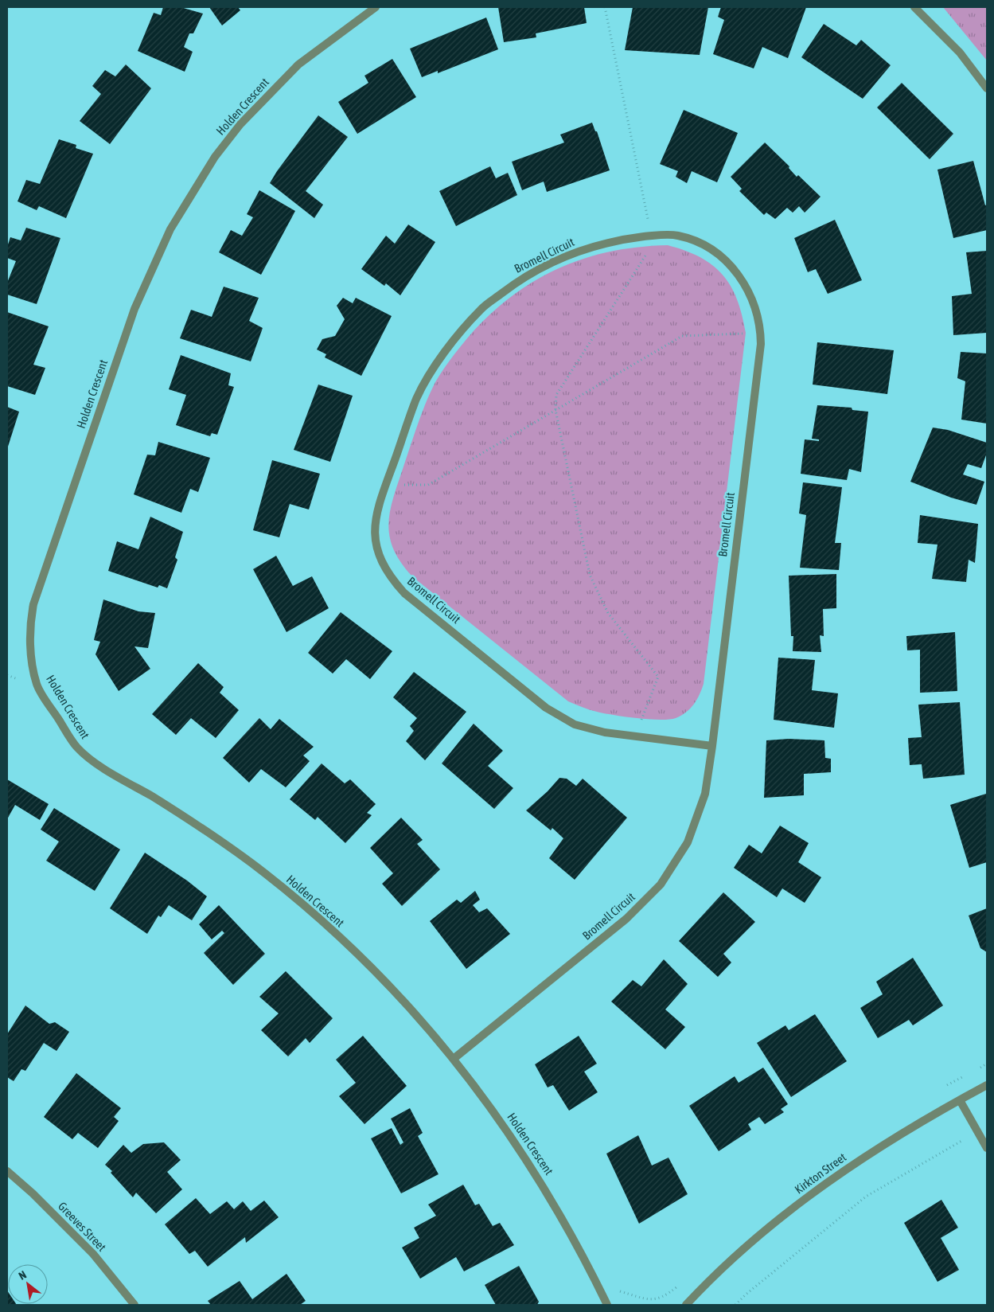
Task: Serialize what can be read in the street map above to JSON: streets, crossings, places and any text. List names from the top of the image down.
{
  "streets": {
    "street": [
      "Holden Crescent",
      "Bromell Circuit",
      "Kirkton Street",
      "Greeves Street"
    ]
  },
  "crossings": [
    ["Holden Crescent", "Bromell Circuit"]
  ],
  "north": "top left"
}
